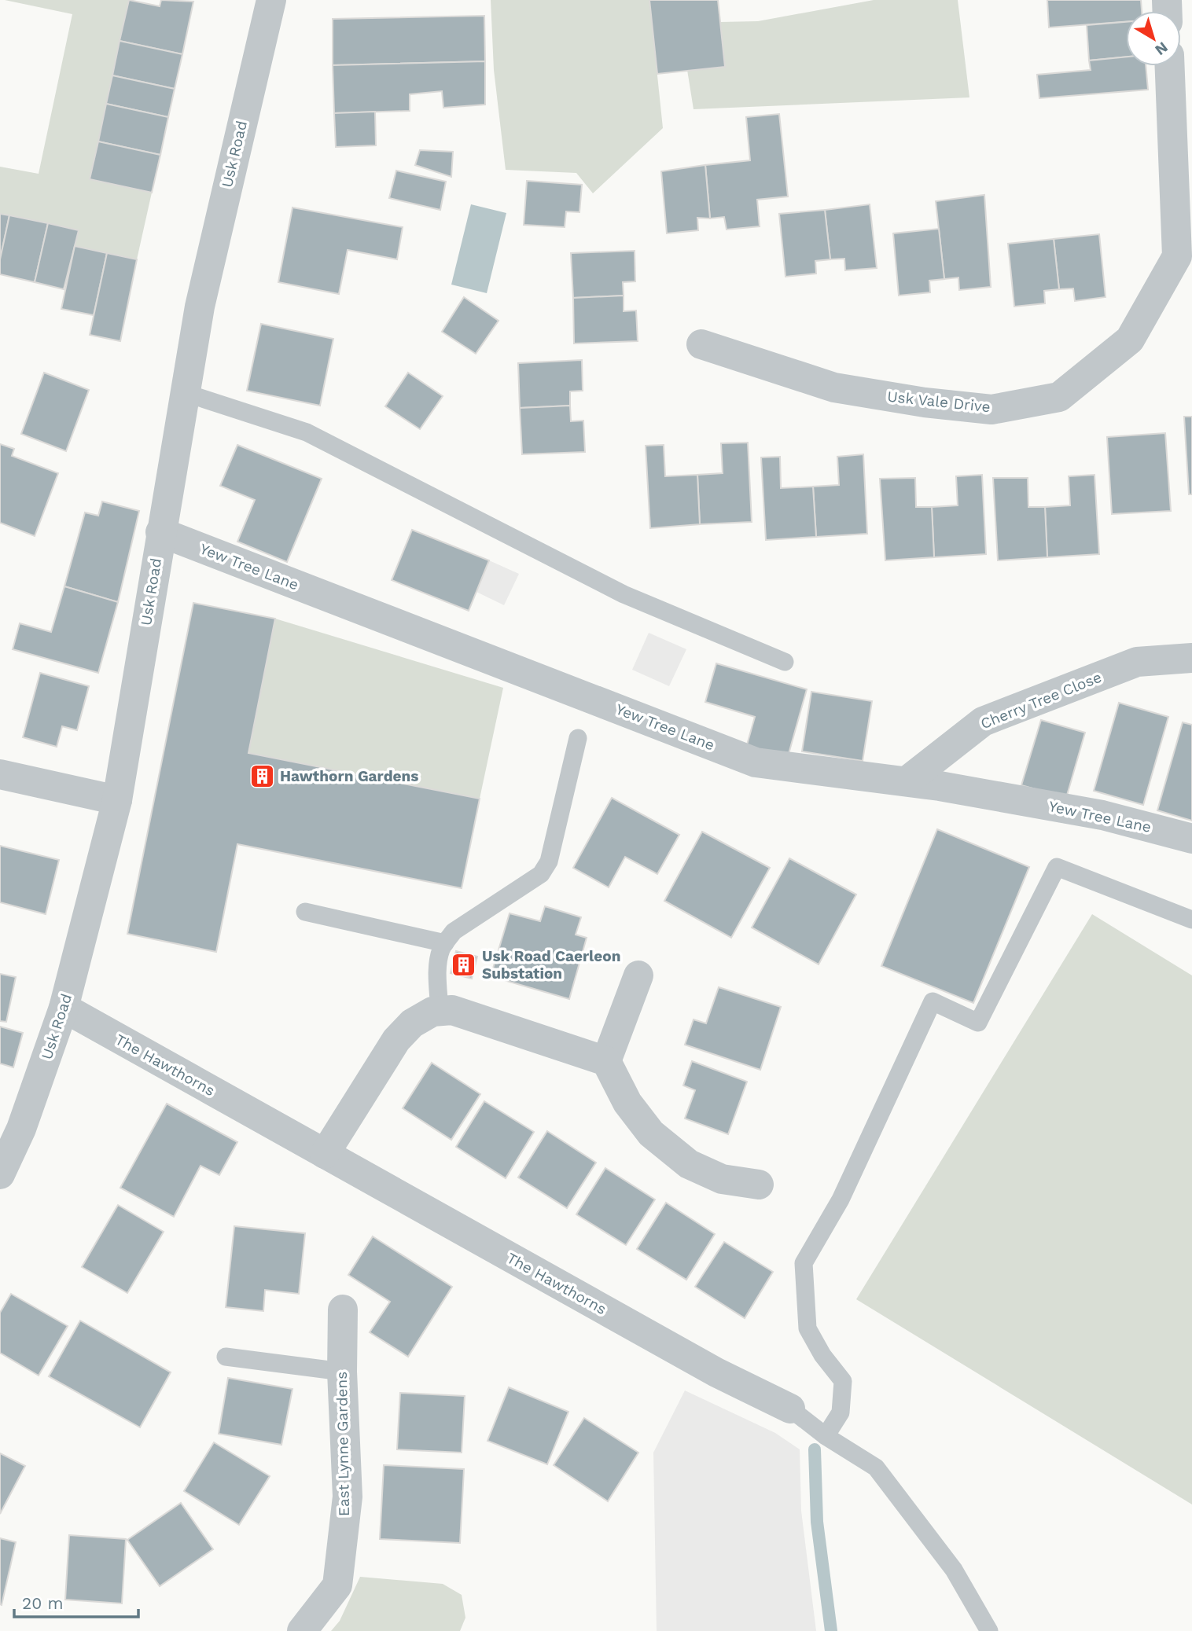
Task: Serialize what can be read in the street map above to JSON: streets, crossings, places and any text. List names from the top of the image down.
{
  "streets": {
    "street": [
      "Usk Road",
      "Usk Vale Drive",
      "Yew Tree Lane",
      "Cherry Tree Close",
      "The Hawthorns",
      "East Lynne Gardens"
    ]
  },
  "crossings": [
    ["Usk Road", "Yew Tree Lane"],
    ["Usk Road", "The Hawthorns"],
    ["Yew Tree Lane", "Cherry Tree Close"]
  ],
  "places": {
    "building": ["Hawthorn Gardens", "Usk Road Caerleon Substation"]
  },
  "scale_bar": "20 m",
  "north": "bottom right"
}
